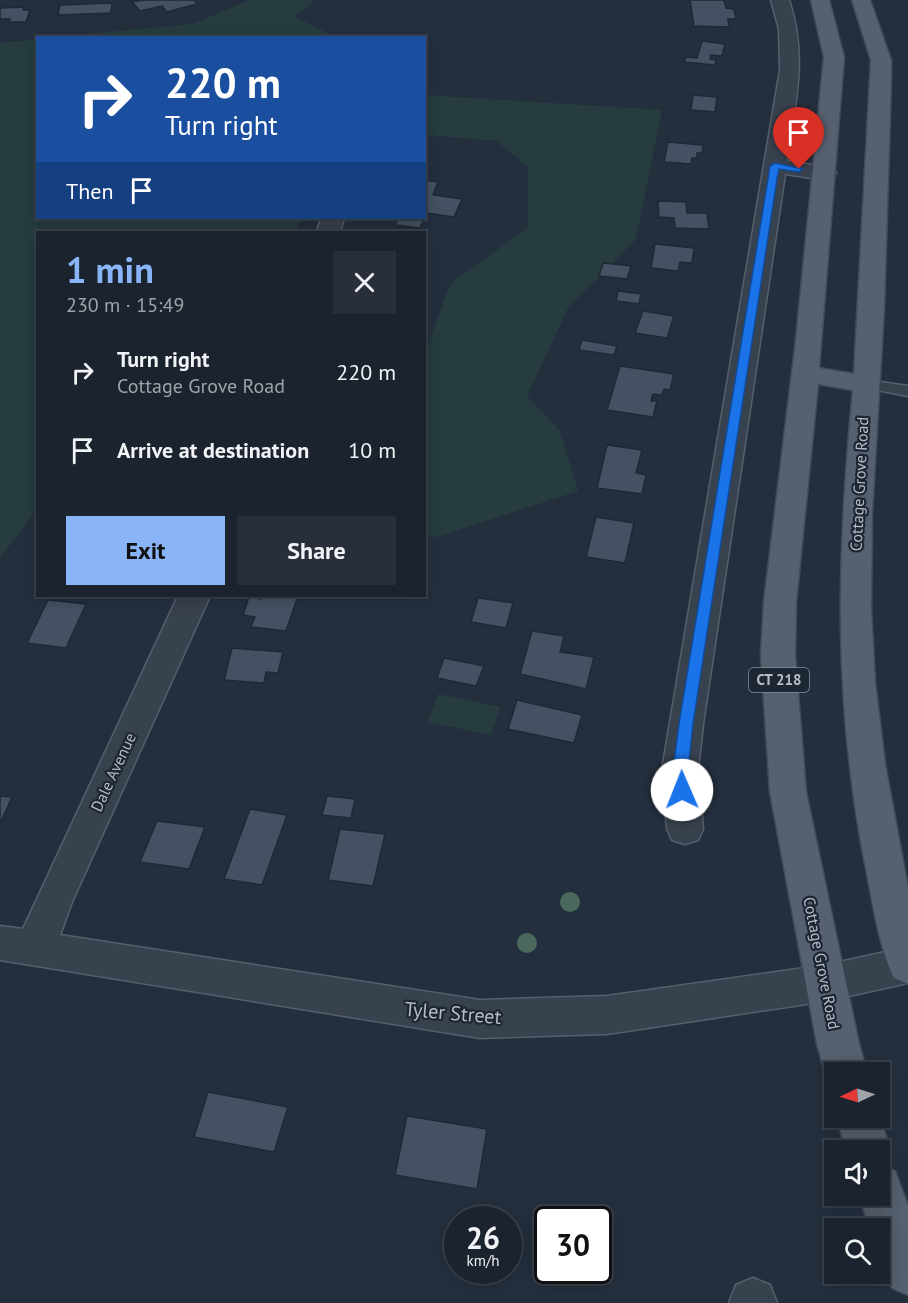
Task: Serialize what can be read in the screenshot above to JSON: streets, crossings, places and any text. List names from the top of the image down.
{
  "streets": {
    "main road": ["Cottage Grove Road", "CT 218"],
    "street": ["Dale Avenue", "Tyler Street"]
  },
  "crossings": [
    ["Cottage Grove Road", "Tyler Street"],
    ["Dale Avenue", "Tyler Street"]
  ],
  "north": "left",
  "page": {
    "turn": ["220 m", "Turn right"],
    "then": "Then",
    "heading": ["1 min", "230 m · 15:49"],
    "list": [
      {
        "name": "Turn right",
        "note": "Cottage Grove Road",
        "value": "220 m"
      },
      {
        "name": "Arrive at destination",
        "value": "10 m"
      }
    ],
    "buttons": ["Exit", "Share"],
    "speed": "26 km/h",
    "limit": "30"
  }
}
